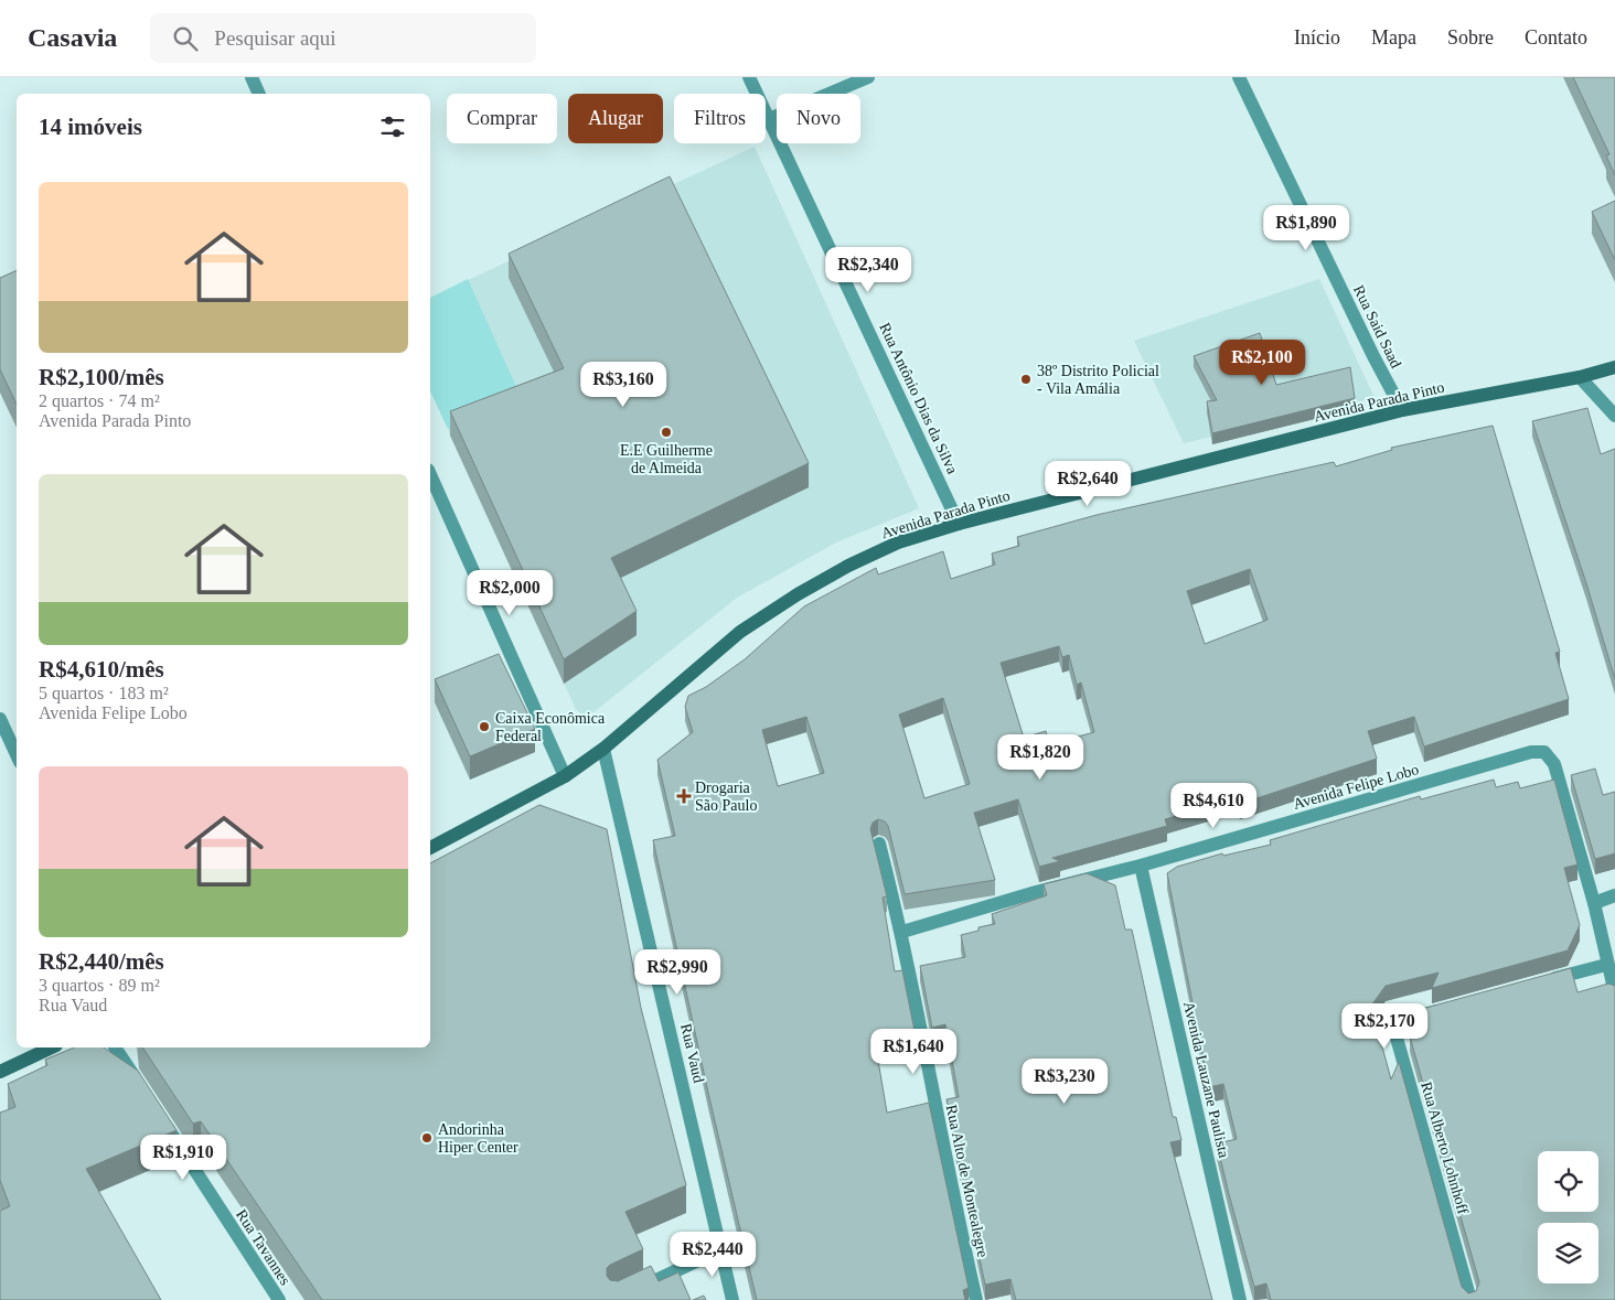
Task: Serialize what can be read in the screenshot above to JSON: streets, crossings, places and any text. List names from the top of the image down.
{
  "streets": {
    "main road": ["Avenida Parada Pinto"],
    "street": [
      "Rua Said Saad",
      "Rua Antônio Dias da Silva",
      "Avenida Felipe Lobo",
      "Rua Vaud",
      "Avenida Lauzane Paulista",
      "Rua Alberto Lohnhoff",
      "Rua Alto de Montealegre",
      "Rua Tavannes"
    ]
  },
  "crossings": [
    ["Rua Said Saad", "Avenida Parada Pinto"],
    ["Rua Antônio Dias da Silva", "Avenida Parada Pinto"],
    ["Avenida Parada Pinto", "Rua Vaud"],
    ["Avenida Felipe Lobo", "Avenida Lauzane Paulista"],
    ["Avenida Felipe Lobo", "Rua Alto de Montealegre"]
  ],
  "places": {
    "other": [
      "38º Distrito Policial - Vila Amália",
      "E.E Guilherme de Almeida",
      "Caixa Econômica Federal",
      "Andorinha Hiper Center"
    ],
    "health": ["Drogaria São Paulo"]
  },
  "page": {
    "header": "Casavia",
    "search": "Pesquisar aqui",
    "nav": [
      "Início",
      "Mapa",
      "Sobre",
      "Contato"
    ],
    "chip": [
      "Comprar",
      "Alugar",
      "Filtros",
      "Novo"
    ],
    "heading": "14 imóveis",
    "list": [
      {
        "name": "R$2,100/mês",
        "note": "2 quartos · 74 m² · Avenida Parada Pinto"
      },
      {
        "name": "R$4,610/mês",
        "note": "5 quartos · 183 m² · Avenida Felipe Lobo"
      },
      {
        "name": "R$2,440/mês",
        "note": "3 quartos · 89 m² · Rua Vaud"
      }
    ],
    "price": [
      "R$1,890",
      "R$2,340",
      "R$2,100",
      "R$3,160",
      "R$2,640",
      "R$2,000",
      "R$1,820",
      "R$4,610",
      "R$2,990",
      "R$2,170",
      "R$1,640",
      "R$3,230",
      "R$1,910",
      "R$2,440"
    ]
  }
}
